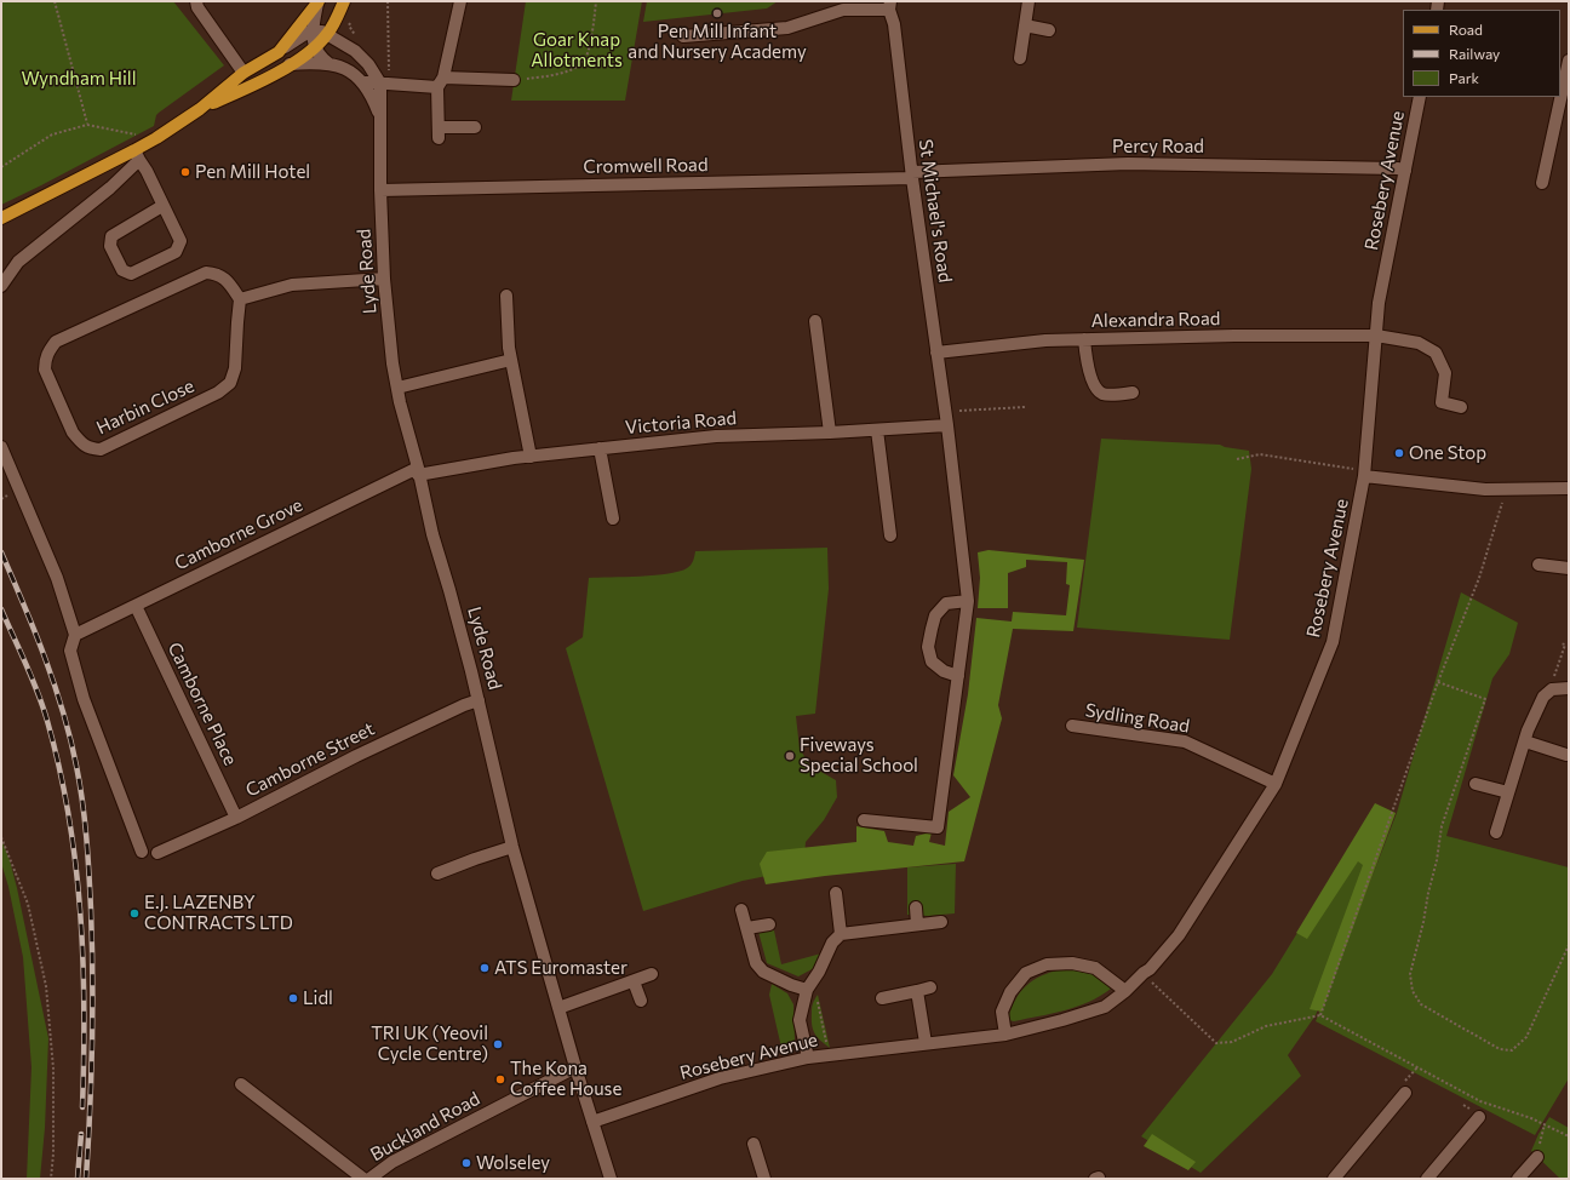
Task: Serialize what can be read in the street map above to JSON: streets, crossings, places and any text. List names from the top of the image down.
{
  "streets": {
    "street": [
      "Percy Road",
      "Cromwell Road",
      "Rosebery Avenue",
      "St Michael's Road",
      "Lyde Road",
      "Alexandra Road",
      "Harbin Close",
      "Victoria Road",
      "Camborne Grove",
      "Camborne Place",
      "Sydling Road",
      "Camborne Street",
      "Buckland Road"
    ]
  },
  "crossings": [
    ["Percy Road", "Cromwell Road"],
    ["Percy Road", "Rosebery Avenue"],
    ["Percy Road", "St Michael's Road"],
    ["Cromwell Road", "St Michael's Road"],
    ["Cromwell Road", "Lyde Road"],
    ["Rosebery Avenue", "Lyde Road"],
    ["Rosebery Avenue", "Alexandra Road"],
    ["Rosebery Avenue", "Sydling Road"],
    ["St Michael's Road", "Alexandra Road"],
    ["St Michael's Road", "Victoria Road"],
    ["Lyde Road", "Victoria Road"],
    ["Lyde Road", "Camborne Grove"],
    ["Lyde Road", "Camborne Street"],
    ["Lyde Road", "Buckland Road"],
    ["Victoria Road", "Camborne Grove"],
    ["Camborne Grove", "Camborne Place"],
    ["Camborne Place", "Camborne Street"]
  ],
  "parks": ["Goar Knap Allotments", "Wyndham Hill"],
  "places": [
    "Pen Mill Infant and Nursery Academy",
    "Pen Mill Hotel",
    "One Stop",
    "Fiveways Special School",
    "E.J. LAZENBY CONTRACTS LTD",
    "ATS Euromaster",
    "Lidl",
    "TRI UK (Yeovil Cycle Centre)",
    "The Kona Coffee House",
    "Wolseley"
  ],
  "legend": ["Road", "Railway", "Park"]
}
